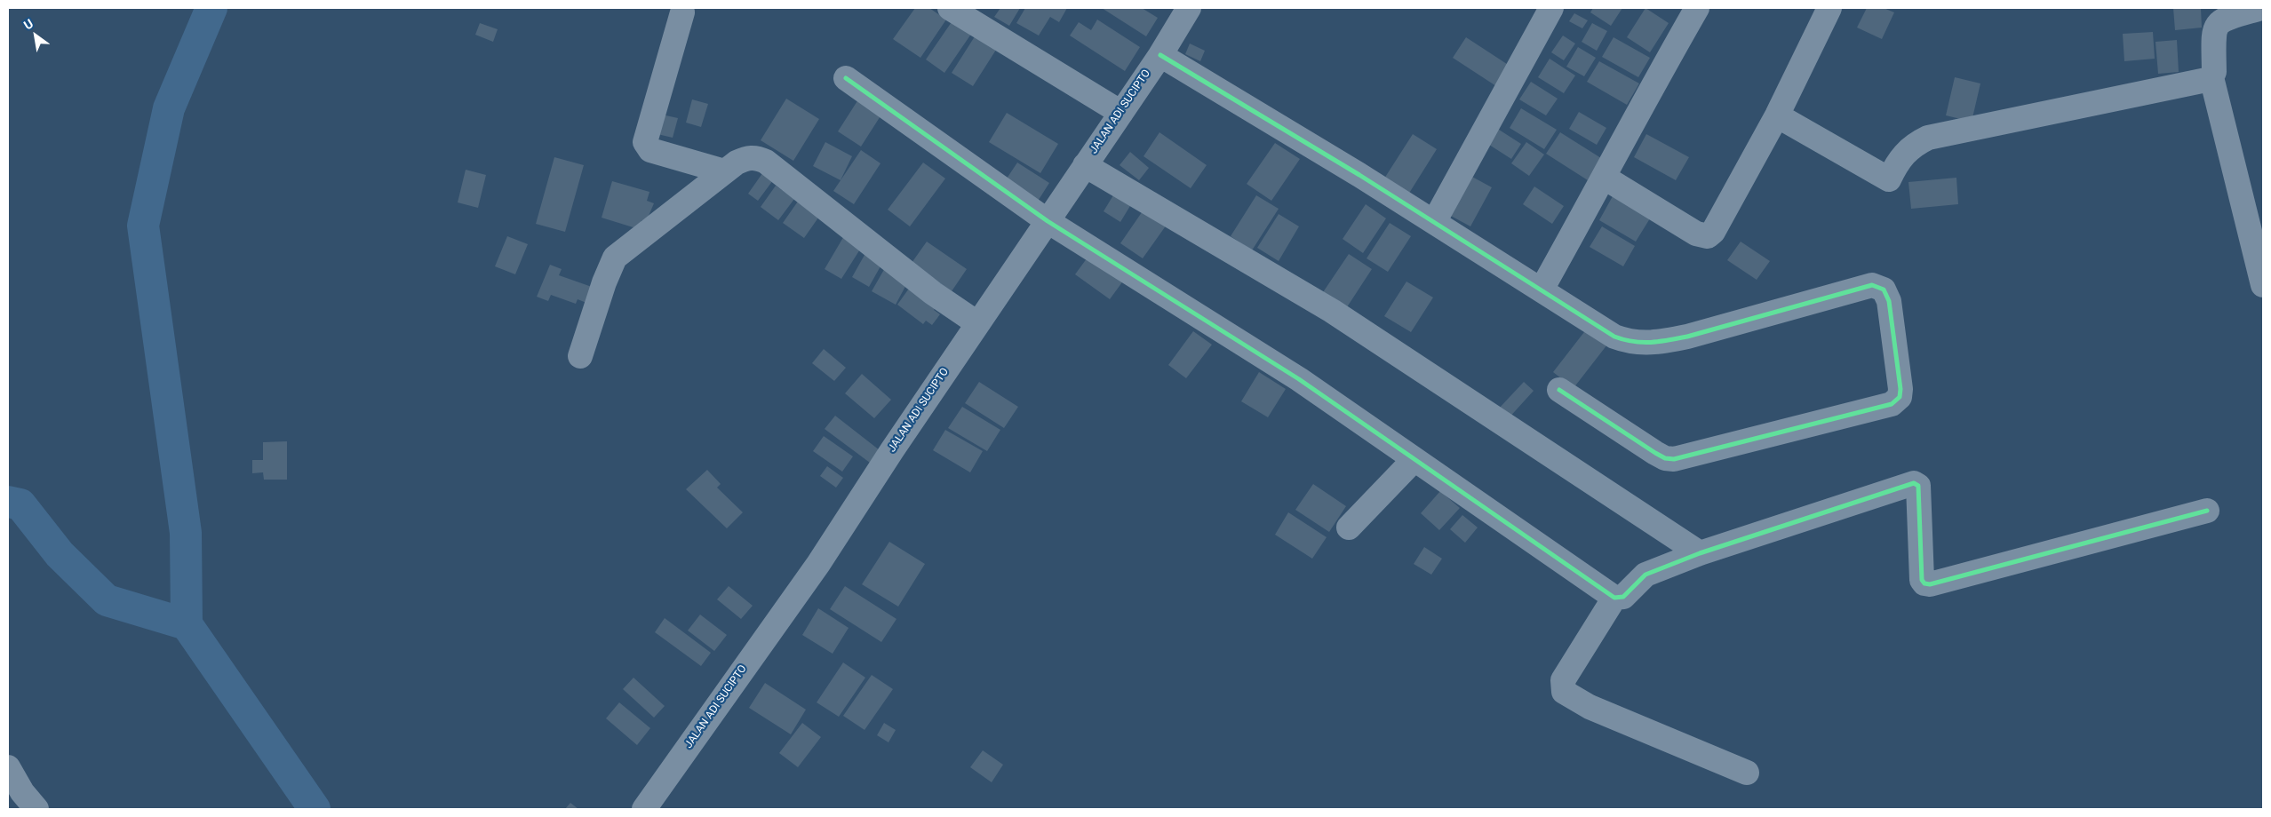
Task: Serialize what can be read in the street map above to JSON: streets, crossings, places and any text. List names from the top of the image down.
{
  "streets": {
    "street": ["JALAN ADI SUCIPTO"]
  },
  "north": "top left"
}
